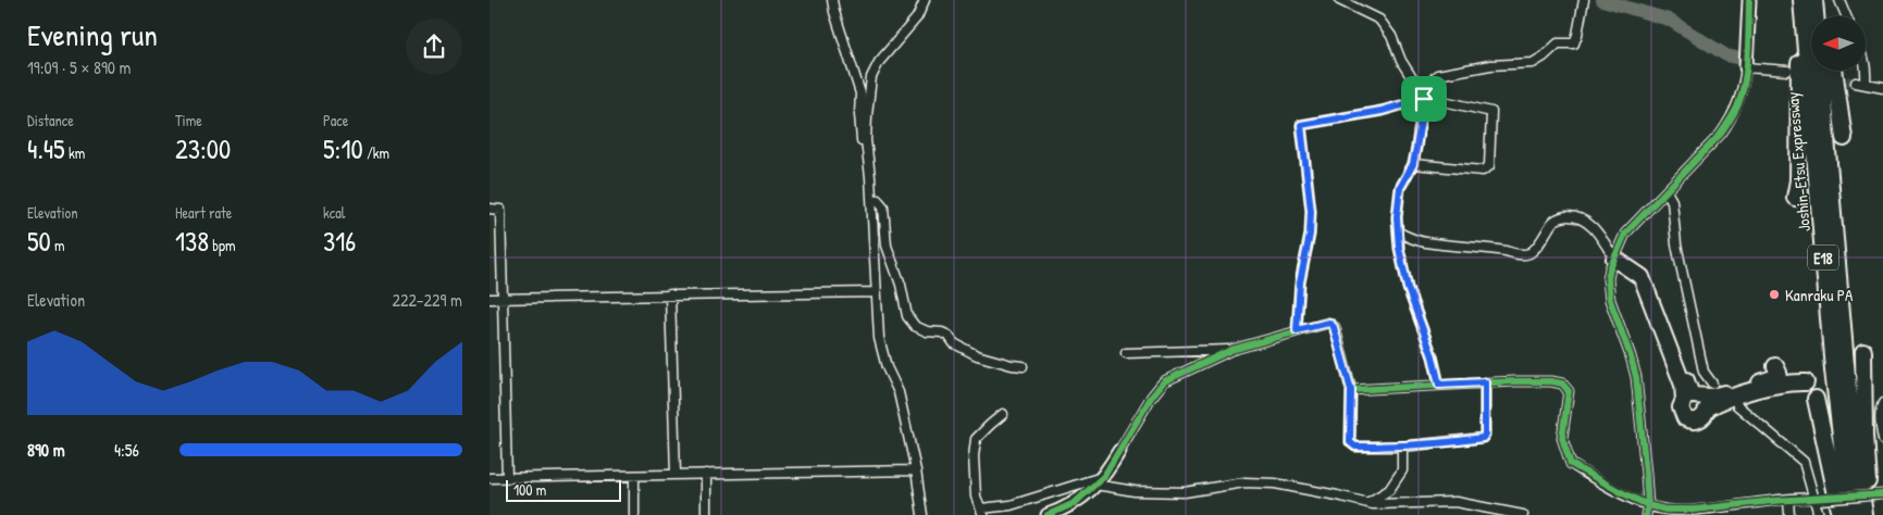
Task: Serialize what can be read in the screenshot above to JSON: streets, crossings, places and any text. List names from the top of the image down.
{
  "streets": {
    "highway": ["Joshin-Etsu Expressway", "E18"]
  },
  "places": ["Kanraku PA"],
  "scale_bar": "100 m",
  "north": "left",
  "page": {
    "heading": ["Evening run", "19:09 · 5 × 890 m"],
    "stats": [
      ["Distance", "4.45 km"],
      ["Time", "23:00"],
      ["Pace", "5:10 /km"],
      ["Elevation", "50 m"],
      ["Heart rate", "138 bpm"],
      ["kcal", "316"]
    ],
    "chart": ["Elevation", "222–229 m"],
    "list": [
      {
        "name": "890 m",
        "note": "4:56"
      }
    ],
    "scale": "100 m"
  }
}
